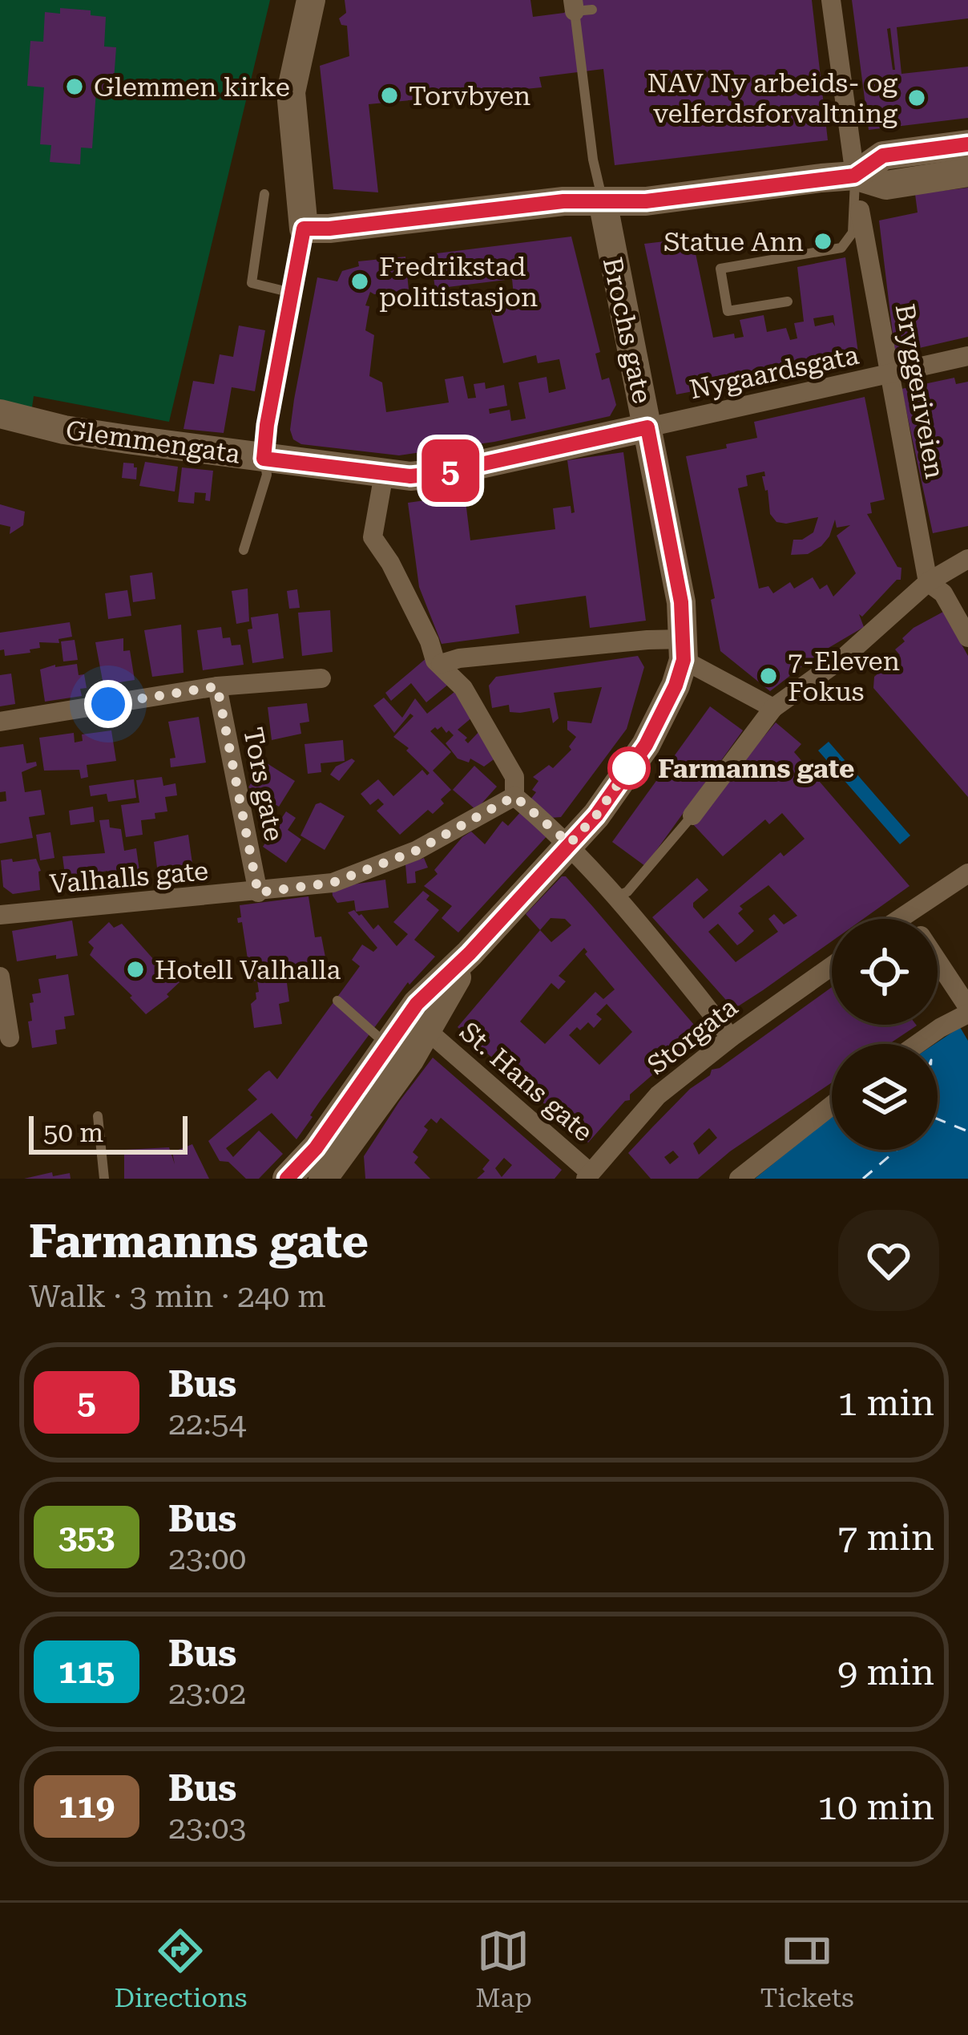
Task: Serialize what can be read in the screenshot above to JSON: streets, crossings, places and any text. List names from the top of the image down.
{
  "streets": {
    "street": [
      "Brochs gate",
      "Nygaardsgata",
      "Bryggeriveien",
      "Glemmengata",
      "Tors gate",
      "Valhalls gate",
      "Storgata",
      "St. Hans gate"
    ]
  },
  "crossings": [
    ["Brochs gate", "Nygaardsgata"],
    ["Brochs gate", "Glemmengata"],
    ["Nygaardsgata", "Bryggeriveien"],
    ["Nygaardsgata", "Glemmengata"],
    ["Tors gate", "Valhalls gate"],
    ["Storgata", "St. Hans gate"]
  ],
  "places": [
    "Glemmen kirke",
    "Torvbyen",
    "NAV Ny arbeids- og velferdsforvaltning",
    "Statue Ann",
    "Fredrikstad politistasjon",
    "7-Eleven Fokus",
    "Farmanns gate",
    "Hotell Valhalla"
  ],
  "lines": ["bus line 5"],
  "scale_bar": "50 m",
  "page": {
    "on_map": "5",
    "scale": "50 m",
    "heading": ["Farmanns gate", "Walk · 3 min · 240 m"],
    "list": [
      {
        "mark": "5",
        "name": "Bus",
        "note": "22:54",
        "value": "1 min"
      },
      {
        "mark": "353",
        "name": "Bus",
        "note": "23:00",
        "value": "7 min"
      },
      {
        "mark": "115",
        "name": "Bus",
        "note": "23:02",
        "value": "9 min"
      },
      {
        "mark": "119",
        "name": "Bus",
        "note": "23:03",
        "value": "10 min"
      }
    ],
    "tabs": ["Directions", "Map", "Tickets"]
  }
}
